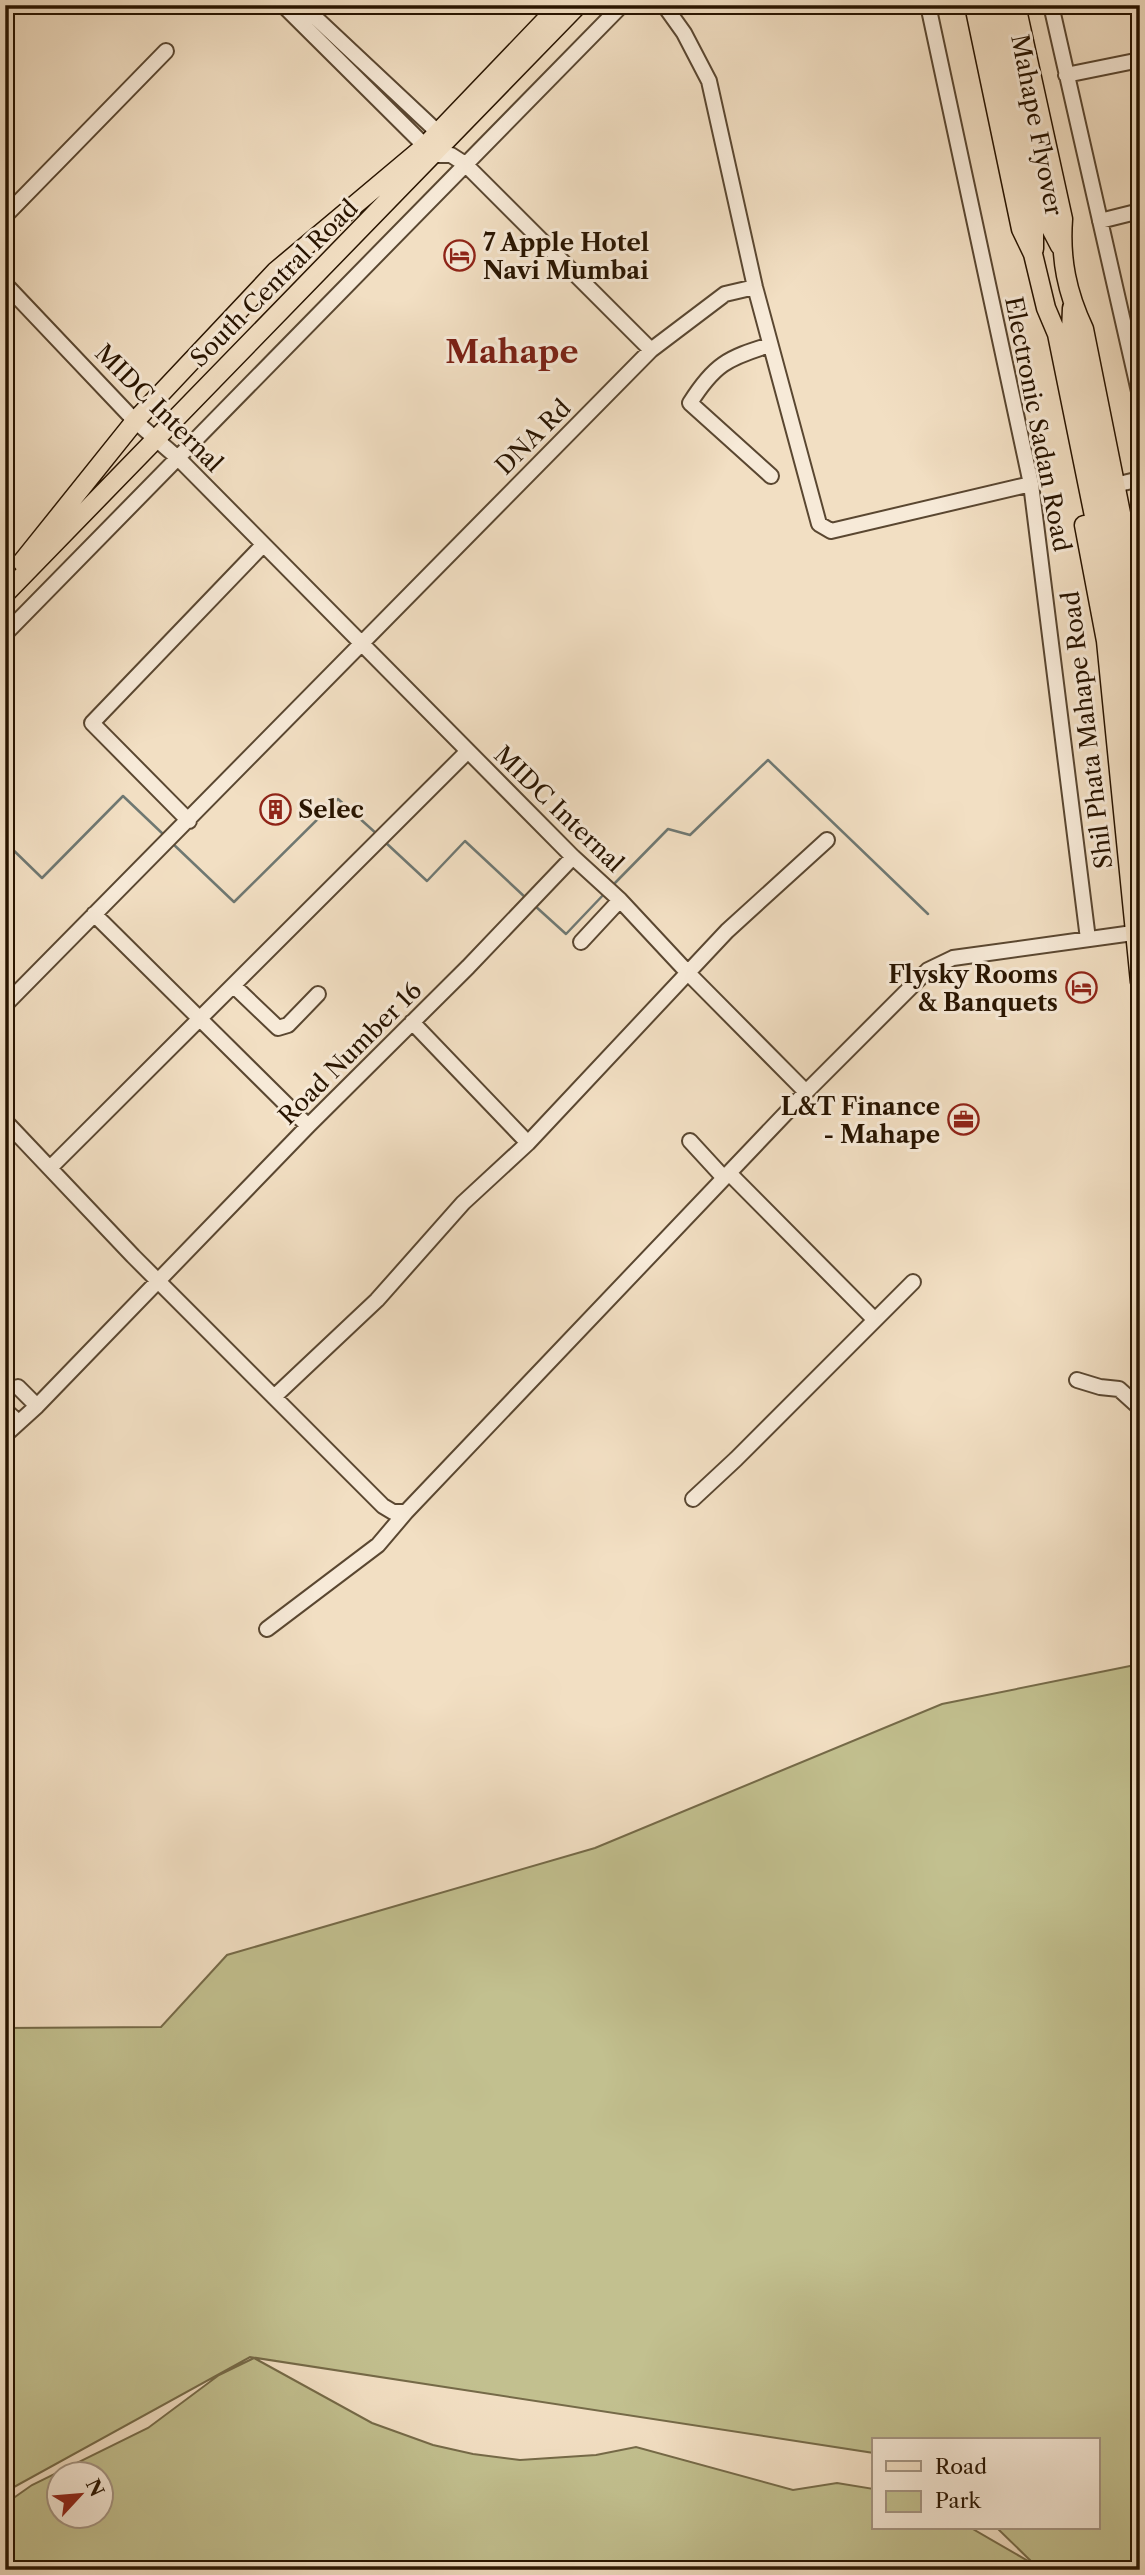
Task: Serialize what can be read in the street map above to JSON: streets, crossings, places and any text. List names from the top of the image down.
{
  "streets": {
    "main road": ["Mahape Flyover", "South Central Road", "Shil Phata Mahape Road"],
    "street": [
      "MIDC Internal",
      "Electronic Sadan Road",
      "DNA Rd",
      "Road Number 16"
    ]
  },
  "crossings": [
    ["South Central Road", "MIDC Internal"],
    ["MIDC Internal", "DNA Rd"],
    ["MIDC Internal", "Road Number 16"]
  ],
  "districts": ["Mahape"],
  "places": {
    "hotel": ["7 Apple Hotel Navi Mumbai", "Flysky Rooms & Banquets"],
    "building": ["Selec"],
    "office": ["L&T Finance - Mahape"]
  },
  "legend": ["Road", "Park"],
  "north": "top right"
}
